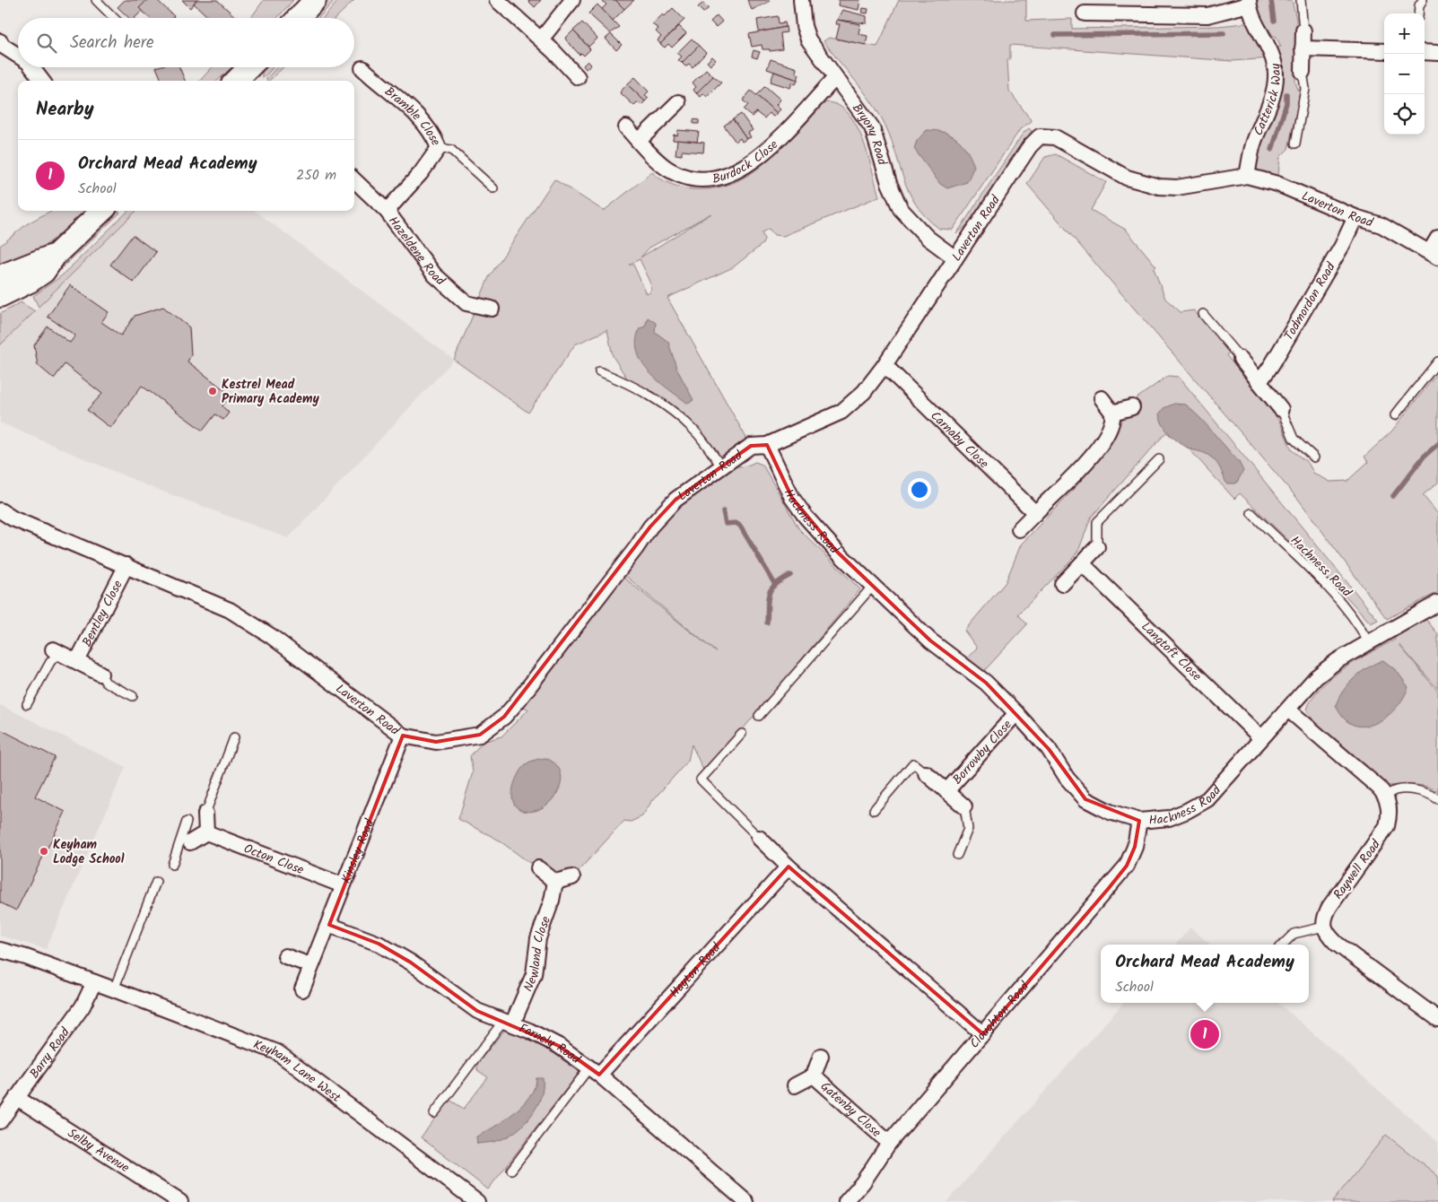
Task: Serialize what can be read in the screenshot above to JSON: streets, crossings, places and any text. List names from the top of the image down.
{
  "streets": {
    "street": [
      "Catterick Way",
      "Bramble Close",
      "Bryony Road",
      "Burdock Close",
      "Laverton Road",
      "Hazeldene Road",
      "Todmordon Road",
      "Carnaby Close",
      "Hackness Road",
      "Bentley Close",
      "Langtoft Close",
      "Borrowby Close",
      "Kinsley Road",
      "Octon Close",
      "Raywell Road",
      "Newland Close",
      "Hayton Road",
      "Cloughton Road",
      "Farnely Road",
      "Barry Road",
      "Keyham Lane West",
      "Gatenby Close",
      "Selby Avenue"
    ],
    "lane": ["Hachness Road"]
  },
  "crossings": [
    ["Catterick Way", "Laverton Road"],
    ["Bramble Close", "Hazeldene Road"],
    ["Bryony Road", "Burdock Close"],
    ["Bryony Road", "Laverton Road"],
    ["Laverton Road", "Todmordon Road"],
    ["Laverton Road", "Carnaby Close"],
    ["Laverton Road", "Hackness Road"],
    ["Laverton Road", "Bentley Close"],
    ["Laverton Road", "Kinsley Road"],
    ["Hackness Road", "Hachness Road"],
    ["Hackness Road", "Langtoft Close"],
    ["Hackness Road", "Borrowby Close"],
    ["Hackness Road", "Cloughton Road"],
    ["Kinsley Road", "Octon Close"],
    ["Kinsley Road", "Farnely Road"],
    ["Newland Close", "Farnely Road"],
    ["Hayton Road", "Farnely Road"],
    ["Cloughton Road", "Gatenby Close"],
    ["Barry Road", "Keyham Lane West"],
    ["Barry Road", "Selby Avenue"]
  ],
  "places": ["Kestrel Mead Primary Academy", "Keyham Lodge School"],
  "page": {
    "map_buttons": ["+", "−"],
    "search": "Search here",
    "heading": "Nearby",
    "list": [
      {
        "mark": "1",
        "name": "Orchard Mead Academy",
        "note": "School",
        "value": "250 m"
      }
    ],
    "popup": ["Orchard Mead Academy", "School"],
    "pins": "1"
  }
}
